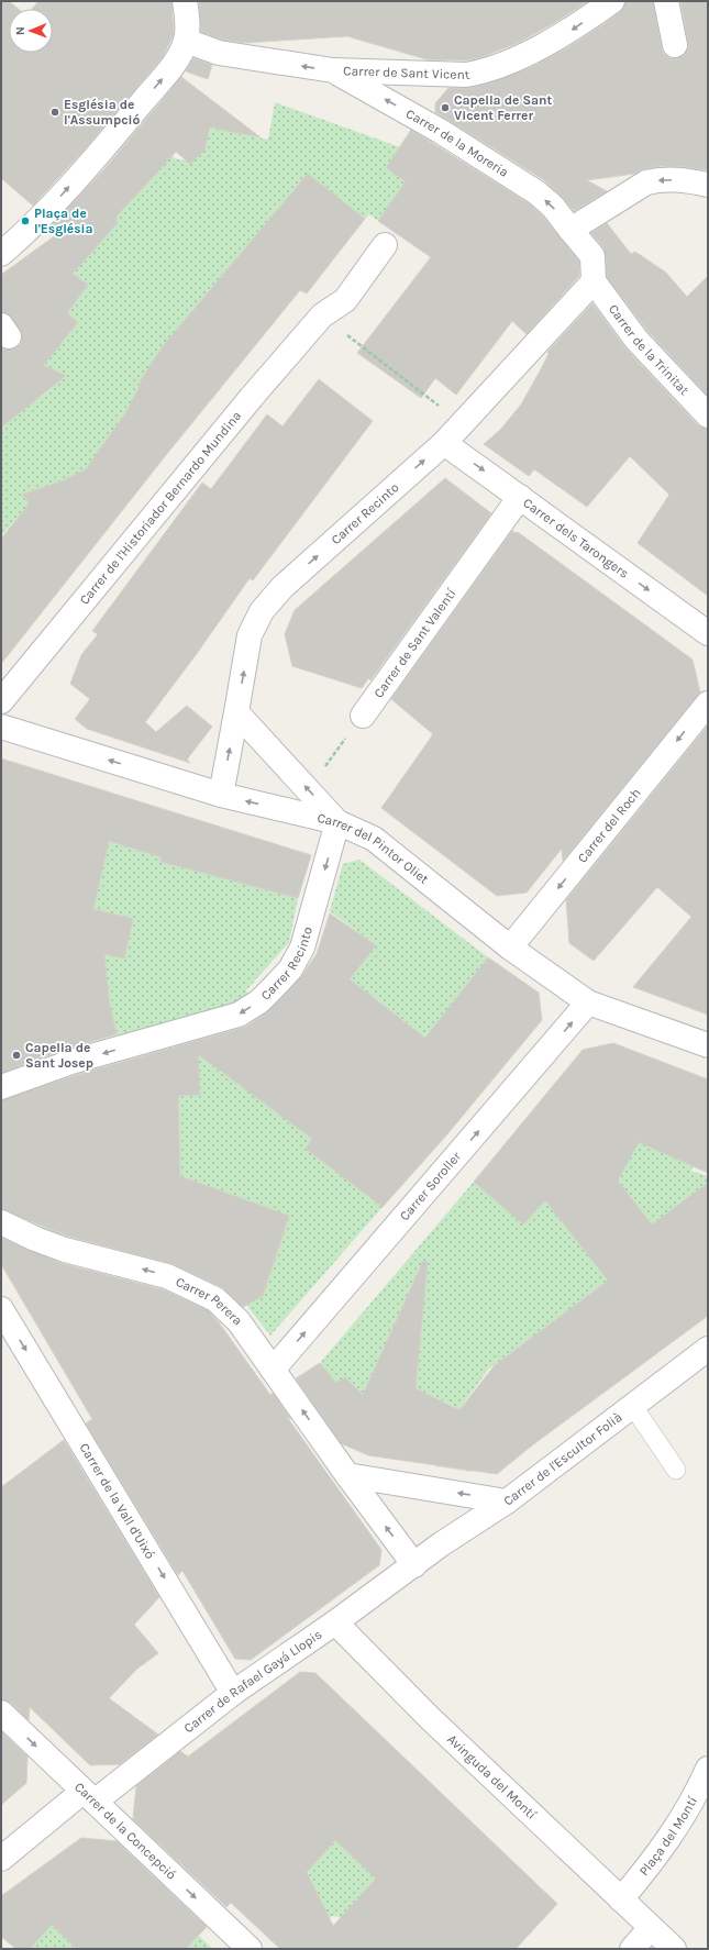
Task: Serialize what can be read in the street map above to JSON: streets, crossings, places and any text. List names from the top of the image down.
{
  "streets": {
    "street": [
      "Carrer de Sant Vicent",
      "Carrer de la Moreria",
      "Carrer de la Trinitat",
      "Carrer de l'Historiador Bernardo Mundina",
      "Carrer Recinto",
      "Carrer dels Tarongers",
      "Carrer de Sant Valentí",
      "Carrer del Roch",
      "Carrer del Pintor Oliet",
      "Carrer Soroller",
      "Carrer Perera",
      "Carrer de l'Escultor Folià",
      "Carrer de la Vall d'Uixó",
      "Carrer de Rafael Gayá Llopis",
      "Avinguda del Montí",
      "Carrer de la Concepció",
      "Plaça del Montí"
    ]
  },
  "crossings": [
    ["Carrer de Sant Vicent", "Carrer de la Moreria"],
    ["Carrer de la Moreria", "Carrer de la Trinitat"],
    ["Carrer de la Moreria", "Carrer Recinto"],
    ["Carrer de la Trinitat", "Carrer Recinto"],
    ["Carrer Recinto", "Carrer dels Tarongers"],
    ["Carrer Recinto", "Carrer del Pintor Oliet"],
    ["Carrer dels Tarongers", "Carrer de Sant Valentí"],
    ["Carrer del Roch", "Carrer del Pintor Oliet"],
    ["Carrer del Pintor Oliet", "Carrer Soroller"],
    ["Carrer Soroller", "Carrer Perera"],
    ["Carrer Perera", "Carrer de l'Escultor Folià"],
    ["Carrer Perera", "Carrer de Rafael Gayá Llopis"],
    ["Carrer de l'Escultor Folià", "Carrer de Rafael Gayá Llopis"],
    ["Carrer de la Vall d'Uixó", "Carrer de Rafael Gayá Llopis"],
    ["Carrer de Rafael Gayá Llopis", "Avinguda del Montí"],
    ["Carrer de Rafael Gayá Llopis", "Carrer de la Concepció"],
    ["Avinguda del Montí", "Plaça del Montí"]
  ],
  "one_way": [
    "Carrer de la Moreria",
    "Carrer dels Tarongers",
    "Carrer del Roch",
    "Carrer del Pintor Oliet",
    "Carrer Soroller",
    "Carrer Perera",
    "Carrer de la Vall d'Uixó",
    "Carrer de la Concepció"
  ],
  "places": [
    "Capella de Sant Vicent Ferrer",
    "Església de l'Assumpció",
    "Plaça de l'Església",
    "Capella de Sant Josep"
  ],
  "north": "left"
}
